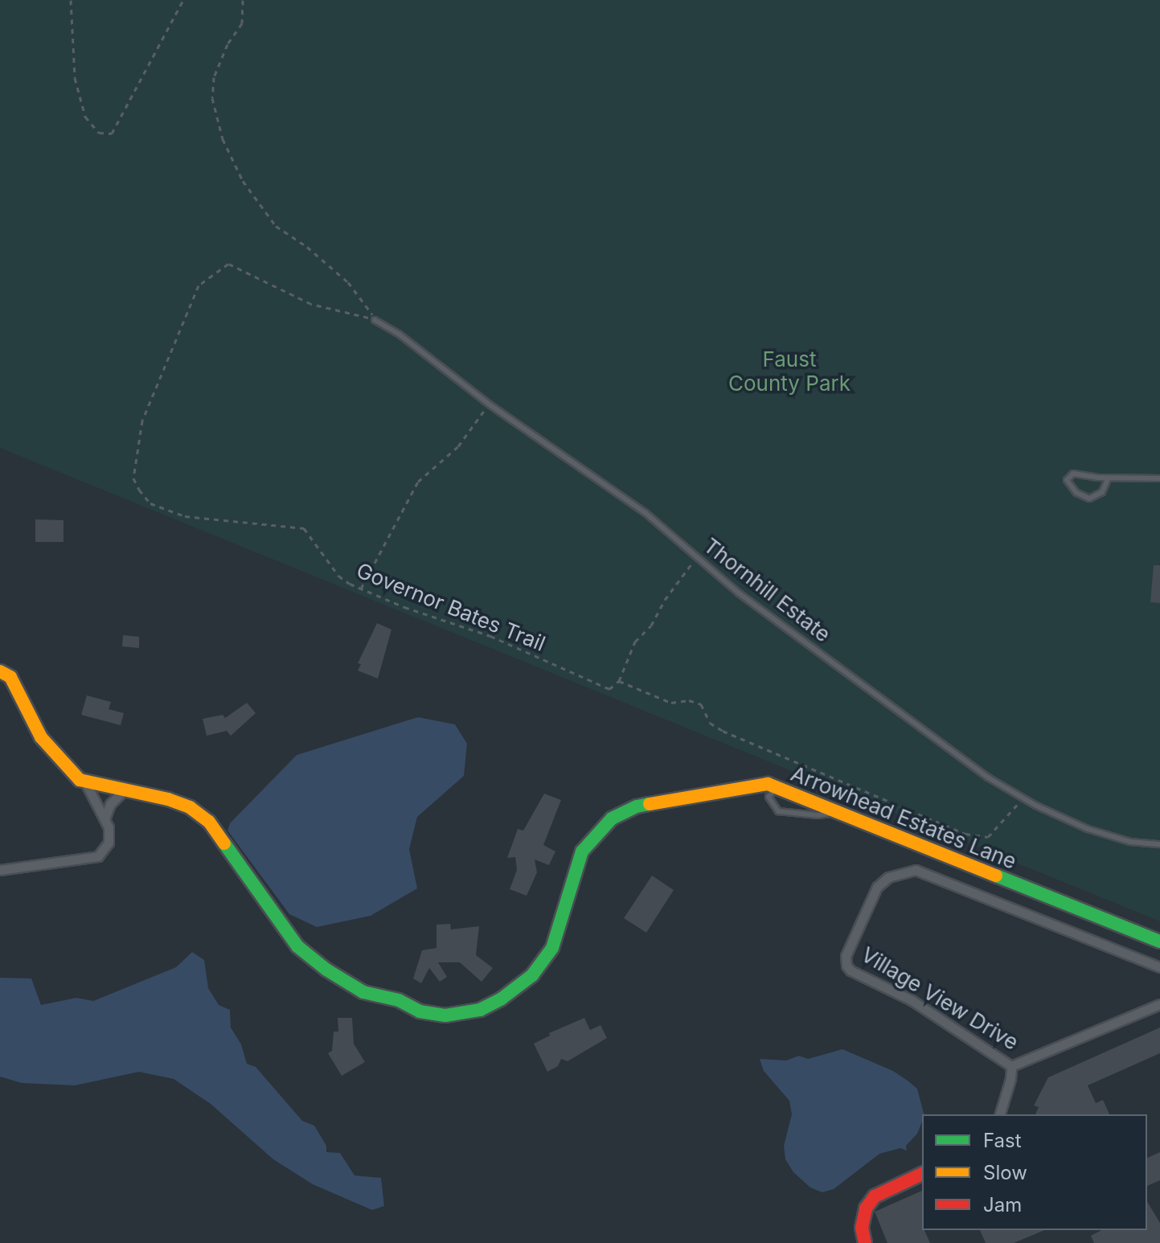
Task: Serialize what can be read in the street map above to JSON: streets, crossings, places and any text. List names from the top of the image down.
{
  "streets": {
    "street": ["Arrowhead Estates Lane", "Village View Drive"],
    "lane": ["Thornhill Estate"],
    "path": ["Governor Bates Trail"]
  },
  "crossings": [
    ["Thornhill Estate", "Governor Bates Trail"]
  ],
  "parks": ["Faust County Park"],
  "legend": ["Fast", "Slow", "Jam"]
}
